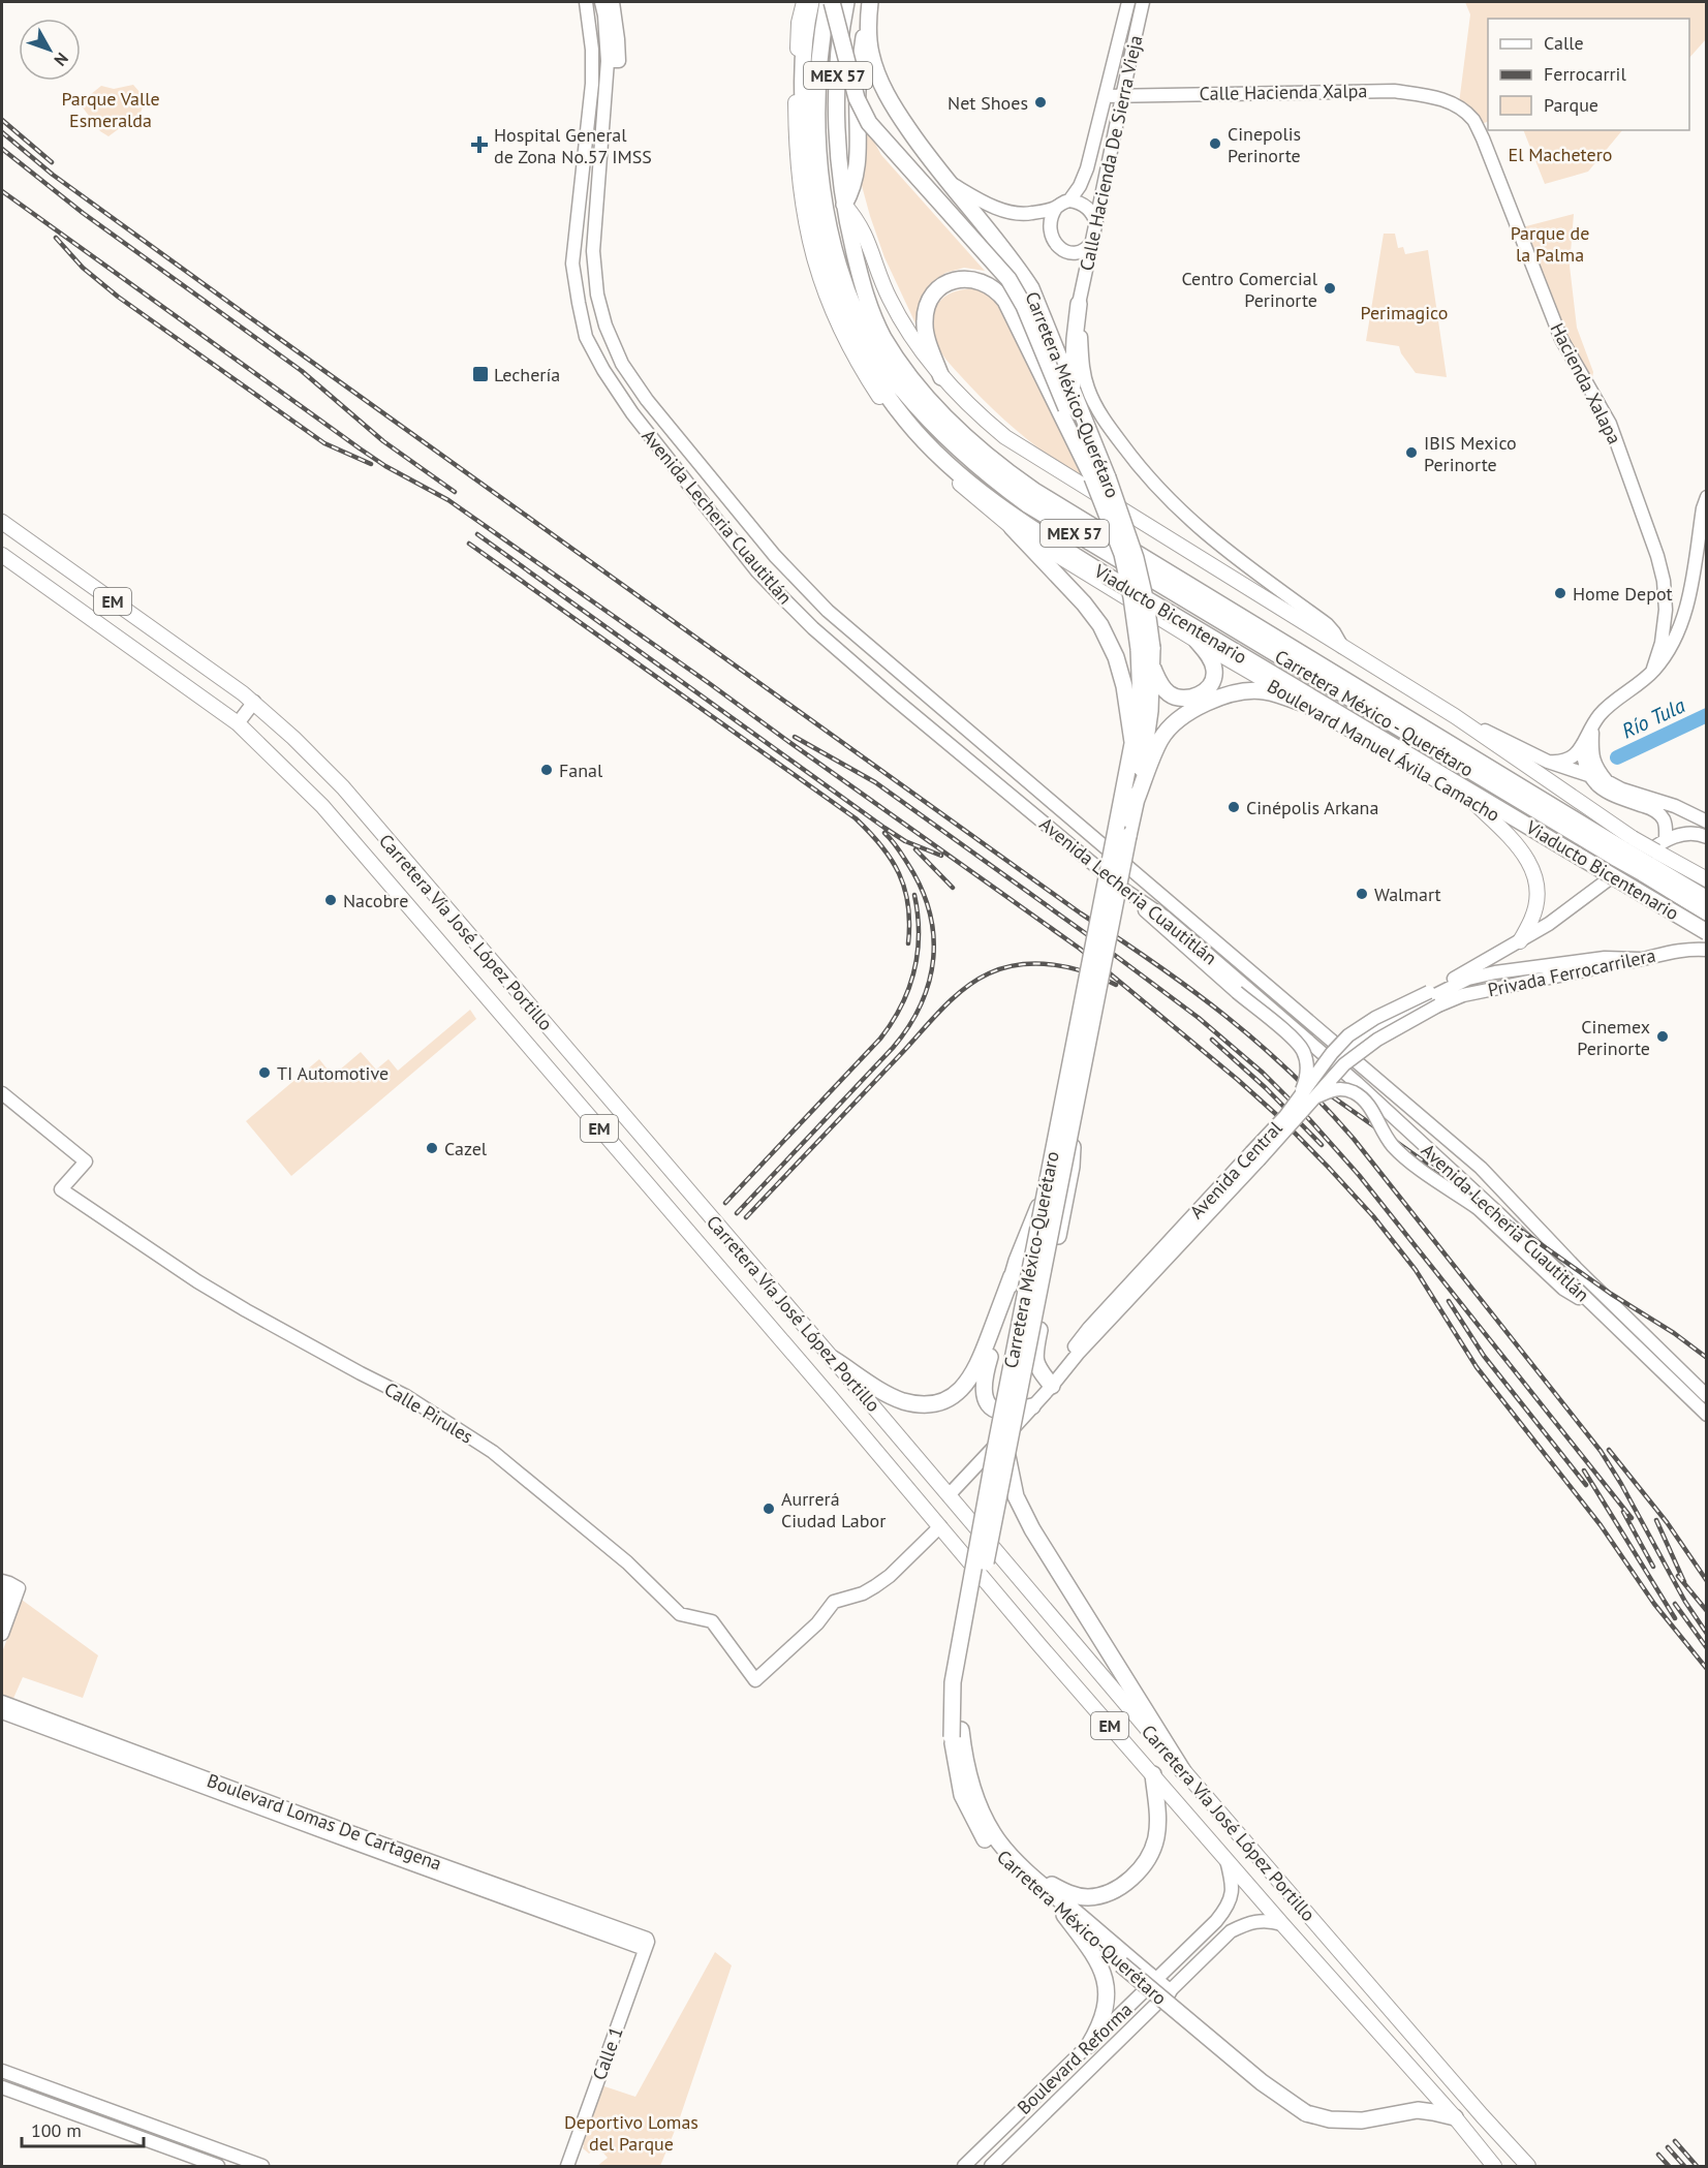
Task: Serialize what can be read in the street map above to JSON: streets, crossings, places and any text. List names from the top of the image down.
{
  "streets": {
    "highway": [
      "MEX 57",
      "Carretera México-Querétaro",
      "Viaducto Bicentenario",
      "Carretera México - Querétaro"
    ],
    "main road": [
      "Calle Hacienda Xalpa",
      "Calle Hacienda De Sierra Vieja",
      "Hacienda Xalapa",
      "Avenida Lecheria Cuautitlán",
      "EM",
      "Boulevard Manuel Ávila Camacho",
      "Carretera Vía José López Portillo",
      "Privada Ferrocarrilera",
      "Avenida Central",
      "Calle Pirules",
      "Boulevard Lomas De Cartagena",
      "Calle 1",
      "Boulevard Reforma"
    ]
  },
  "crossings": [
    ["Calle Hacienda Xalpa", "Calle Hacienda De Sierra Vieja"],
    ["Calle Hacienda Xalpa", "Hacienda Xalapa"],
    ["Calle Hacienda De Sierra Vieja", "Carretera México-Querétaro"],
    ["Carretera México-Querétaro", "Carretera Vía José López Portillo"],
    ["Carretera México-Querétaro", "Boulevard Reforma"],
    ["Carretera Vía José López Portillo", "Avenida Central"],
    ["Carretera Vía José López Portillo", "Calle Pirules"],
    ["Carretera Vía José López Portillo", "Boulevard Reforma"],
    ["Privada Ferrocarrilera", "Avenida Central"],
    ["Boulevard Lomas De Cartagena", "Calle 1"]
  ],
  "water": ["Río Tula"],
  "parks": [
    "Parque Valle Esmeralda",
    "El Machetero",
    "Parque de la Palma",
    "Perimagico",
    "Deportivo Lomas del Parque"
  ],
  "places": {
    "other": [
      "Net Shoes",
      "Cinepolis Perinorte",
      "Centro Comercial Perinorte",
      "IBIS Mexico Perinorte",
      "Home Depot",
      "Fanal",
      "Cinépolis Arkana",
      "Walmart",
      "Nacobre",
      "Cinemex Perinorte",
      "TI Automotive",
      "Cazel",
      "Aurrerá Ciudad Labor"
    ],
    "health": ["Hospital General de Zona No.57 IMSS"],
    "transit": ["Lechería"]
  },
  "legend": ["Calle", "Ferrocarril", "Parque"],
  "scale_bar": "100 m",
  "north": "bottom right"
}
